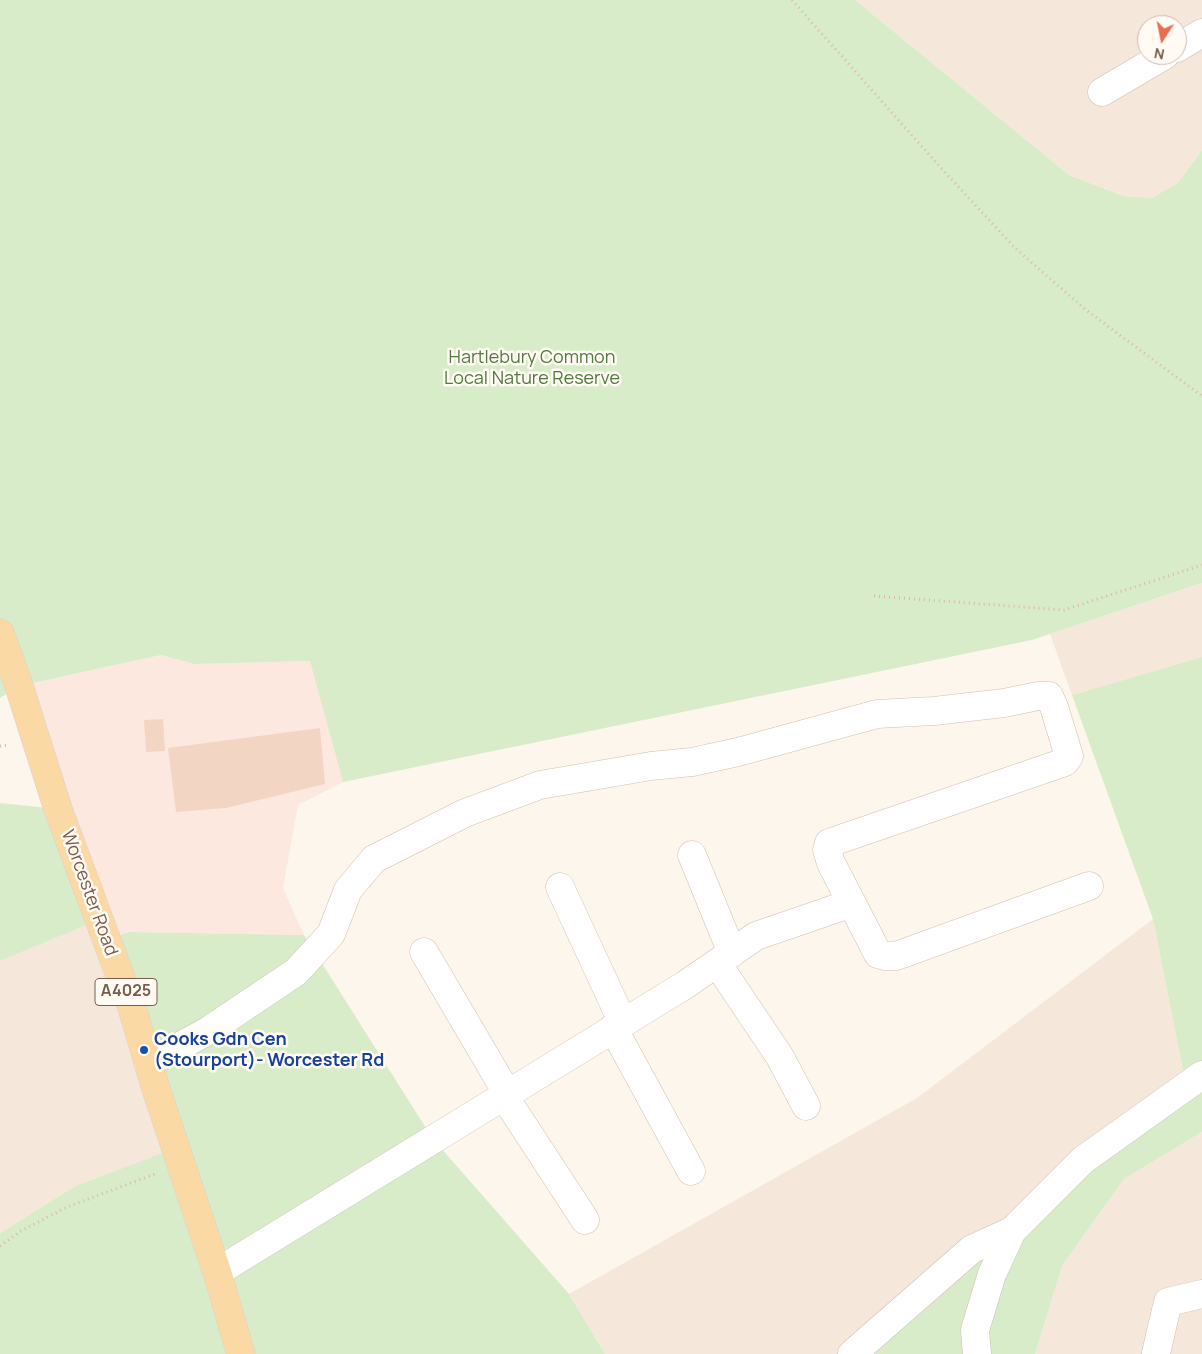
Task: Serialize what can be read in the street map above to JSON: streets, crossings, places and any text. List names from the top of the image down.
{
  "streets": {
    "main road": ["Worcester Road", "A4025"]
  },
  "parks": ["Hartlebury Common Local Nature Reserve"],
  "places": ["Cooks Gdn Cen (Stourport)- Worcester Rd"],
  "north": "bottom"
}
